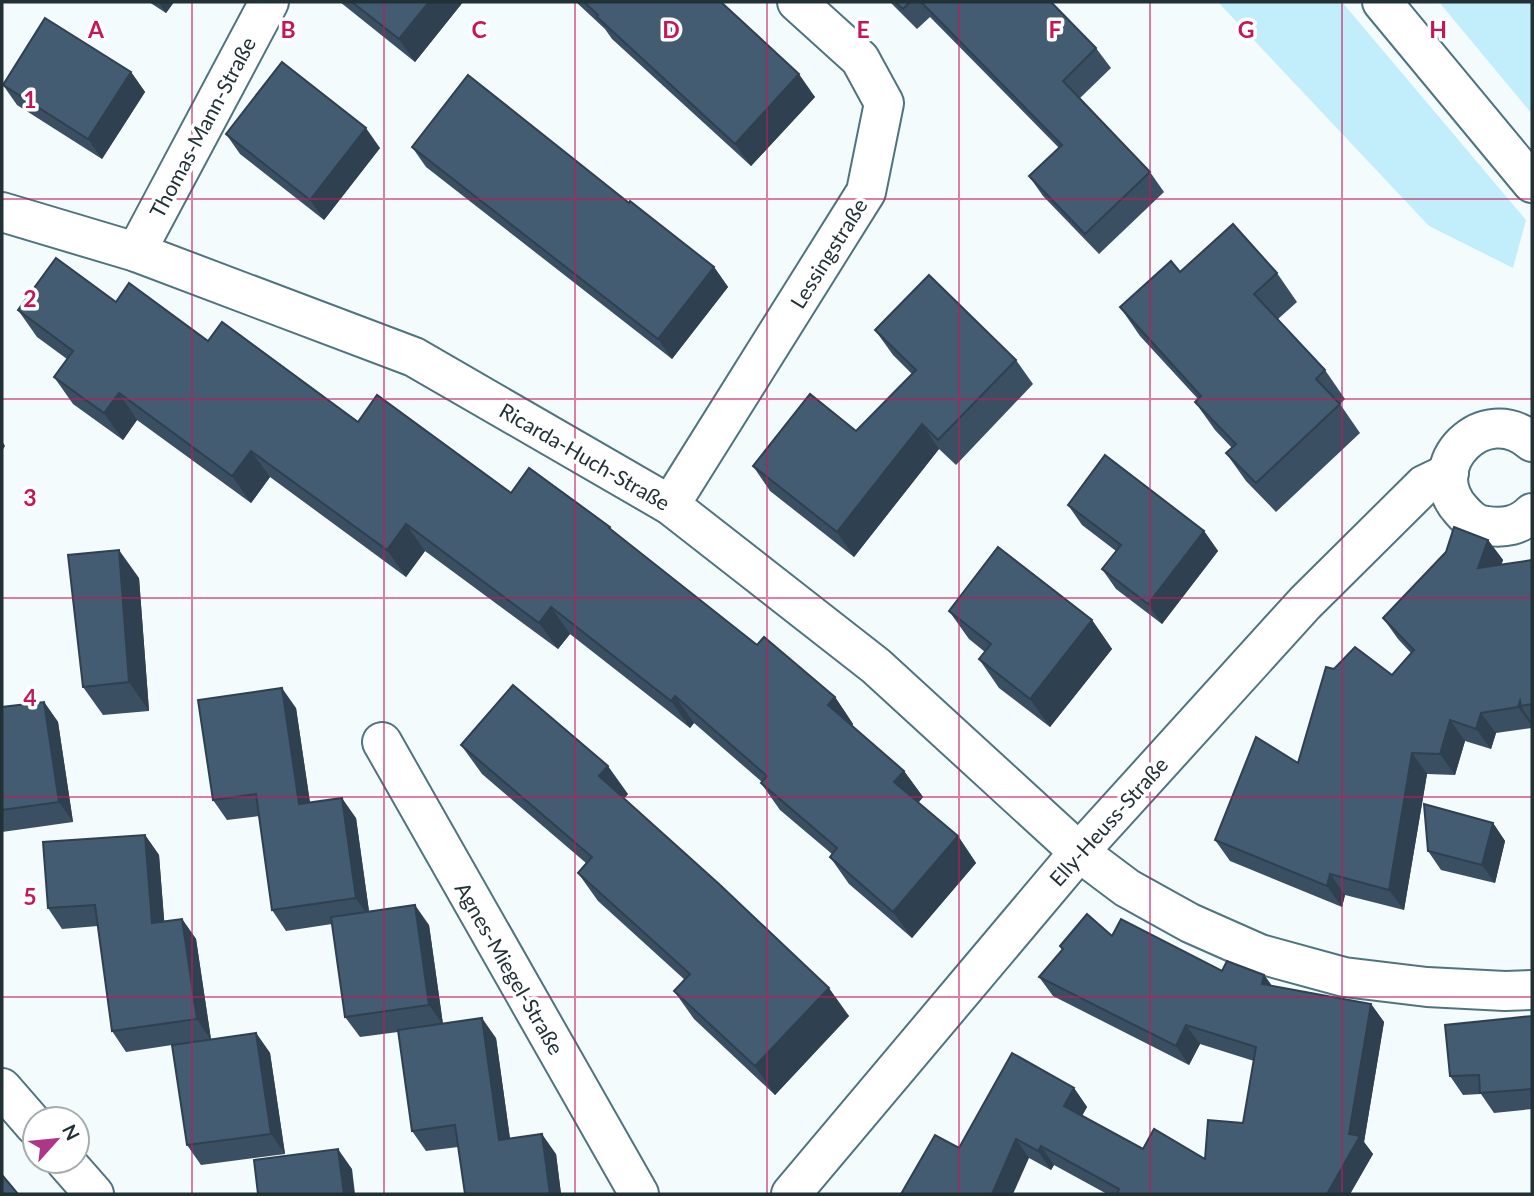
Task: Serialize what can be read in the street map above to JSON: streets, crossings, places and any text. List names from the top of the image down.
{
  "streets": {
    "street": [
      "Thomas-Mann-Straße",
      "Lessingstraße",
      "Ricarda-Huch-Straße",
      "Elly-Heuss-Straße",
      "Agnes-Miegel-Straße"
    ]
  },
  "crossings": [
    ["Thomas-Mann-Straße", "Ricarda-Huch-Straße"],
    ["Lessingstraße", "Ricarda-Huch-Straße"],
    ["Ricarda-Huch-Straße", "Elly-Heuss-Straße"]
  ],
  "north": "top right",
  "grid": {
    "columns": [
      "A",
      "B",
      "C",
      "D",
      "E",
      "F",
      "G",
      "H"
    ],
    "rows": [
      "1",
      "2",
      "3",
      "4",
      "5"
    ]
  }
}
